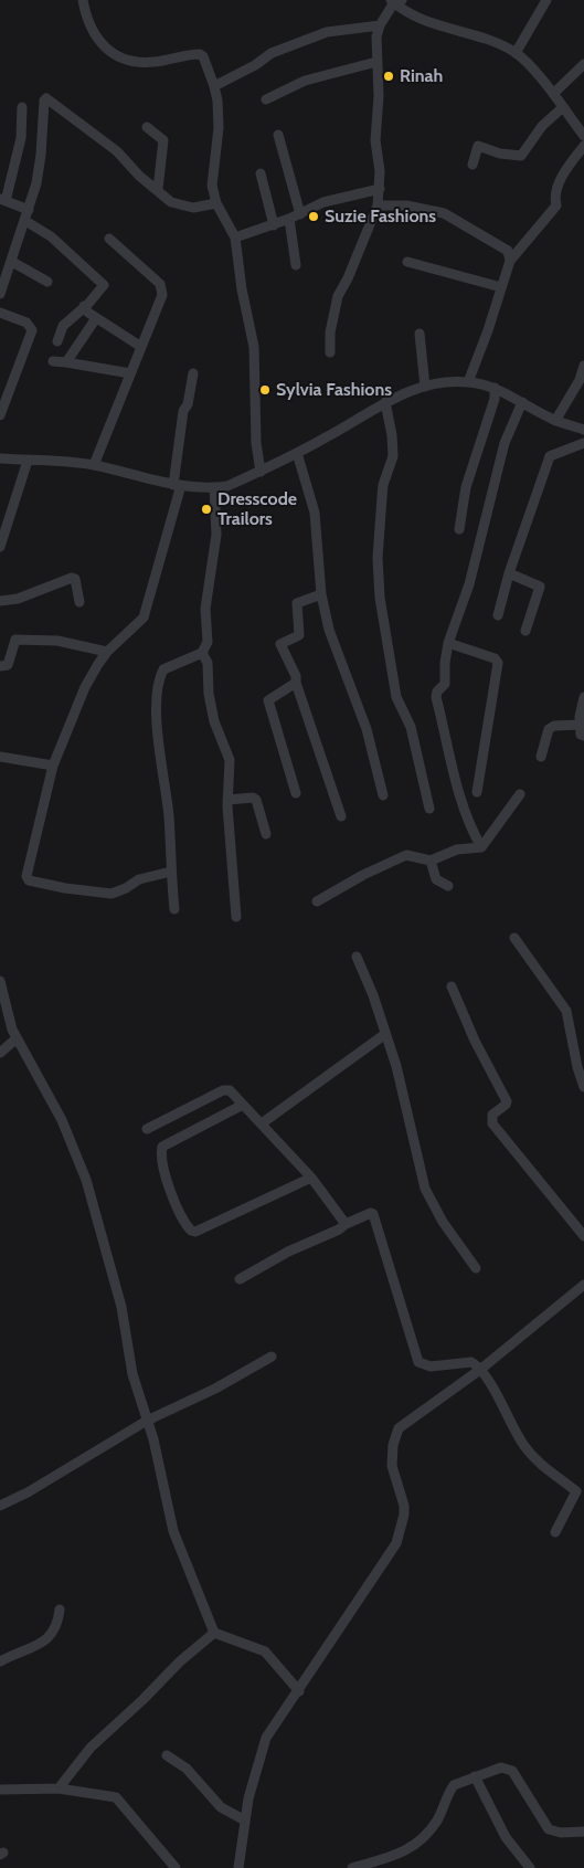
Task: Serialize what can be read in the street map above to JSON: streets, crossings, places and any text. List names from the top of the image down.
{
  "places": [
    "Rinah",
    "Suzie Fashions",
    "Sylvia Fashions",
    "Dresscode Trailors"
  ]
}
